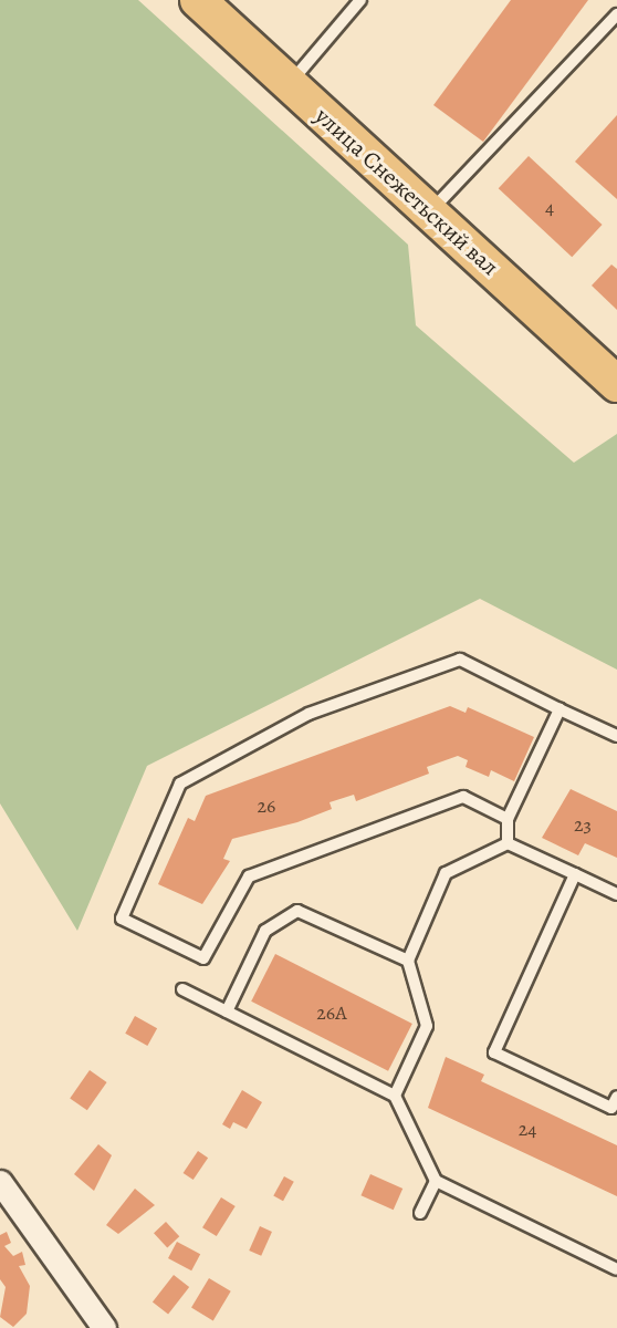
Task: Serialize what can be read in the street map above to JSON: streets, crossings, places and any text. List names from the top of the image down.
{
  "streets": {
    "main road": ["улица Снежетьский вал"]
  },
  "house_numbers": [
    "4",
    "26",
    "23",
    "26А",
    "24"
  ]
}
